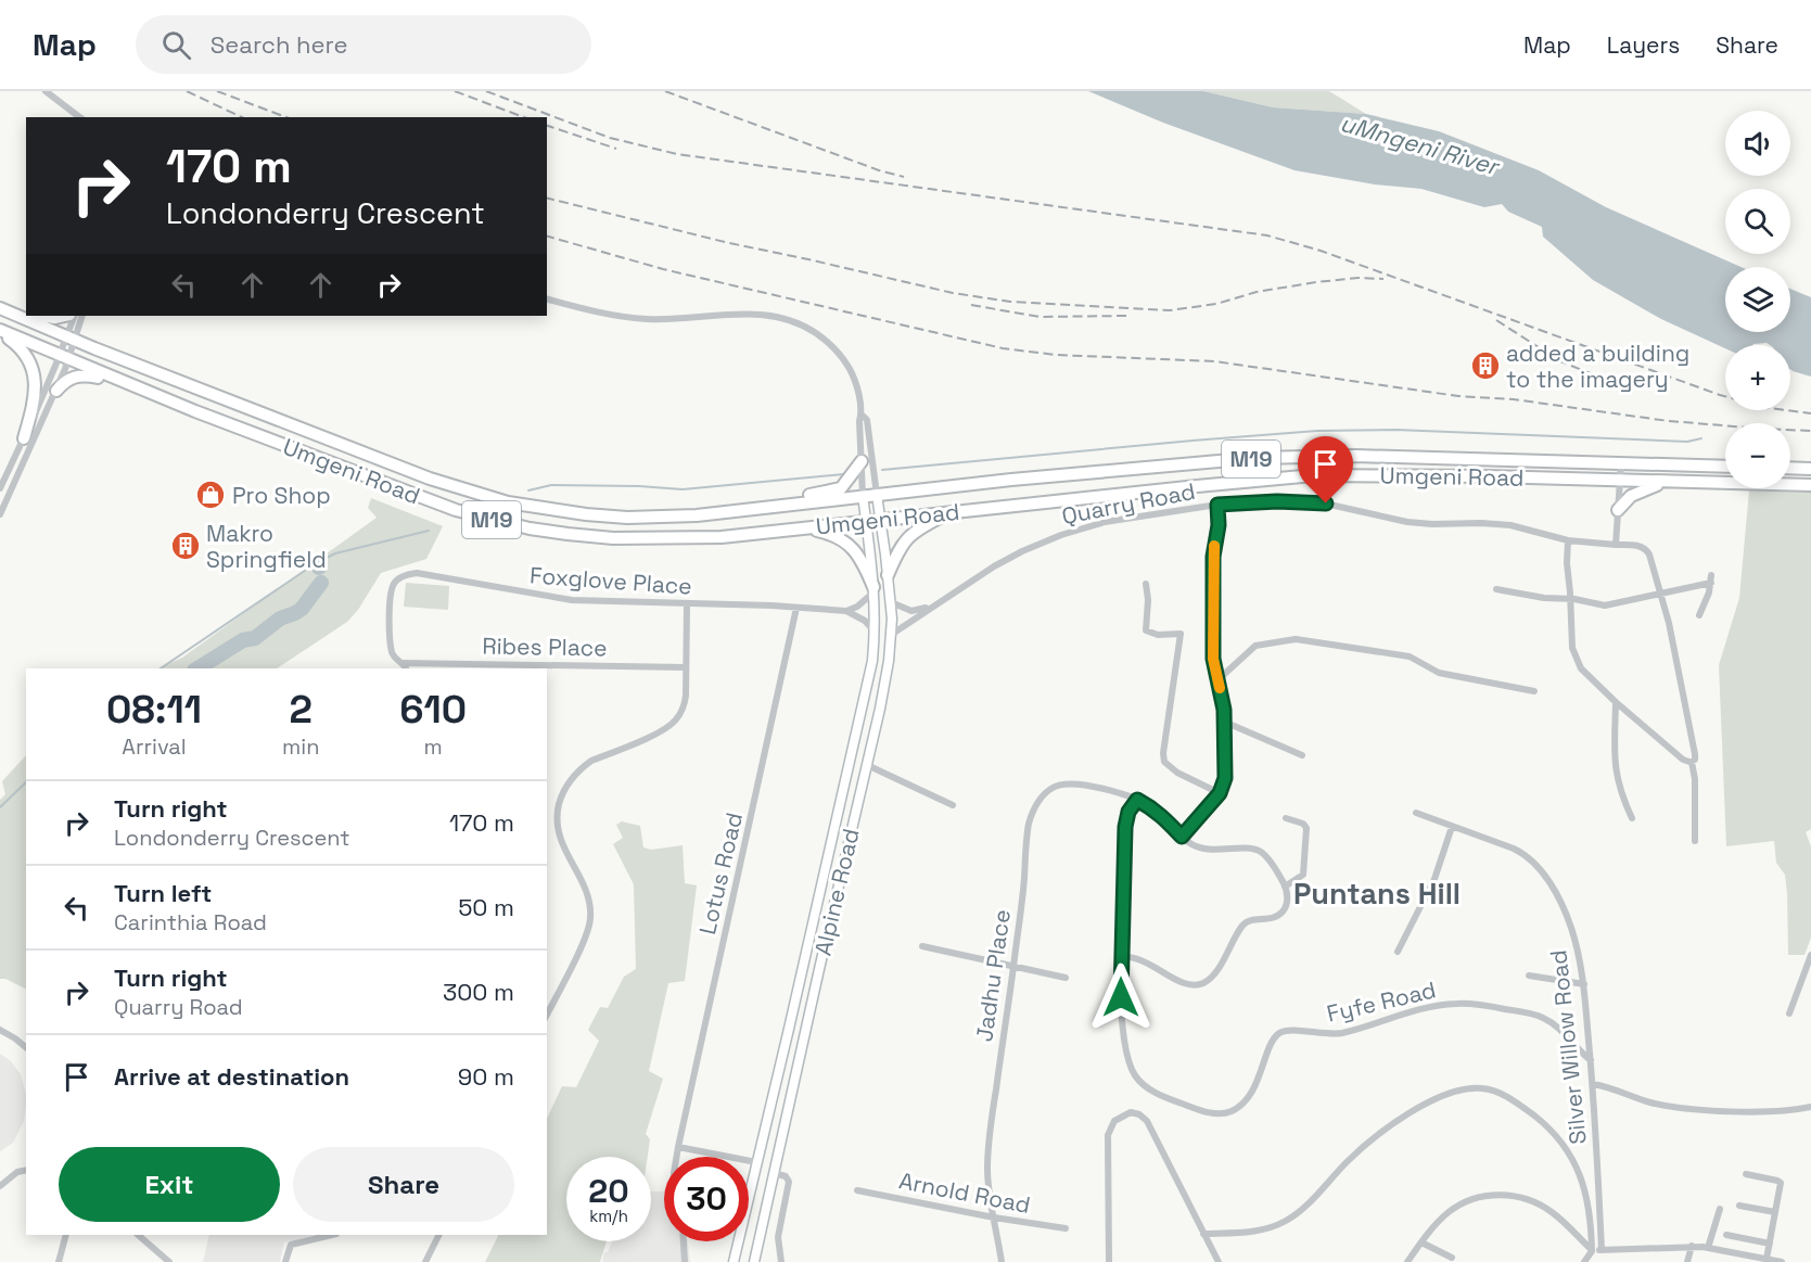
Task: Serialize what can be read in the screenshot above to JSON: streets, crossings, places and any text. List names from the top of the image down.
{
  "streets": {
    "highway": ["M19", "Umgeni Road"],
    "main road": ["Alpine Road"],
    "street": [
      "Quarry Road",
      "Foxglove Place",
      "Ribes Place",
      "Lotus Road",
      "Jadhu Place",
      "Fyfe Road",
      "Silver Willow Road",
      "Arnold Road"
    ]
  },
  "crossings": [
    ["Umgeni Road", "Alpine Road"],
    ["Quarry Road", "Alpine Road"],
    ["Foxglove Place", "Ribes Place"],
    ["Foxglove Place", "Lotus Road"],
    ["Jadhu Place", "Arnold Road"],
    ["Fyfe Road", "Silver Willow Road"]
  ],
  "districts": ["Puntans Hill"],
  "water": ["uMngeni River"],
  "places": {
    "building": ["added a building to the imagery", "Makro Springfield"],
    "shop": ["Pro Shop"]
  },
  "page": {
    "header": "Map",
    "search": "Search here",
    "nav": ["Map", "Layers", "Share"],
    "map_buttons": ["+", "−"],
    "turn": ["170 m", "Londonderry Crescent"],
    "eta": [
      "08:11",
      "Arrival",
      "2",
      "min",
      "610",
      "m"
    ],
    "list": [
      {
        "name": "Turn right",
        "note": "Londonderry Crescent",
        "value": "170 m"
      },
      {
        "name": "Turn left",
        "note": "Carinthia Road",
        "value": "50 m"
      },
      {
        "name": "Turn right",
        "note": "Quarry Road",
        "value": "300 m"
      },
      {
        "name": "Arrive at destination",
        "value": "90 m"
      }
    ],
    "buttons": ["Exit", "Share"],
    "speed": "20 km/h",
    "limit": "30"
  }
}
